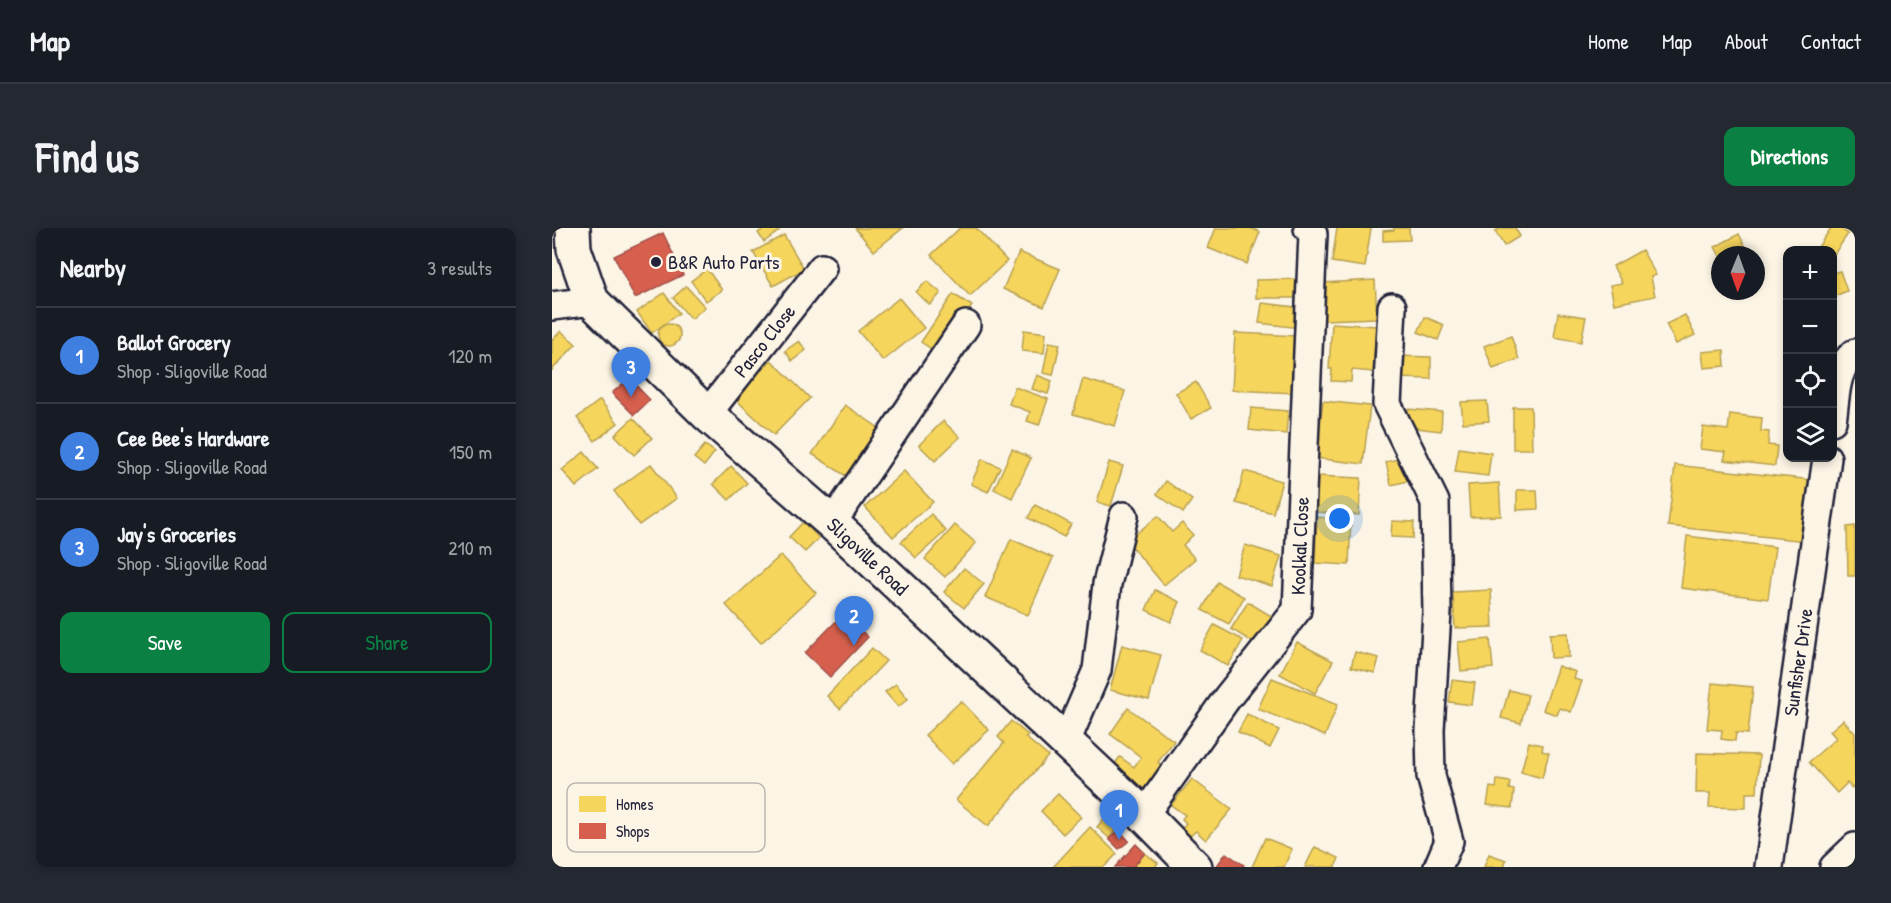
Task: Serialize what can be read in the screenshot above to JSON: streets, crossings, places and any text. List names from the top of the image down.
{
  "streets": {
    "street": [
      "Pasco Close",
      "Koolkal Close",
      "Sligoville Road",
      "Sunfisher Drive"
    ]
  },
  "crossings": [
    ["Pasco Close", "Sligoville Road"],
    ["Koolkal Close", "Sligoville Road"]
  ],
  "places": ["B&R Auto Parts"],
  "legend": ["Homes", "Shops"],
  "north": "bottom",
  "page": {
    "header": "Map",
    "nav": [
      "Home",
      "Map",
      "About",
      "Contact"
    ],
    "buttons": [
      "Directions",
      ["Save", "Share"]
    ],
    "title": "Find us",
    "heading": ["Nearby", "3 results"],
    "map_buttons": ["+", "−"],
    "list": [
      {
        "mark": "1",
        "name": "Ballot Grocery",
        "note": "Shop · Sligoville Road",
        "value": "120 m"
      },
      {
        "mark": "2",
        "name": "Cee Bee's Hardware",
        "note": "Shop · Sligoville Road",
        "value": "150 m"
      },
      {
        "mark": "3",
        "name": "Jay's Groceries",
        "note": "Shop · Sligoville Road",
        "value": "210 m"
      }
    ],
    "pins": ["3", "2", "1"]
  }
}
